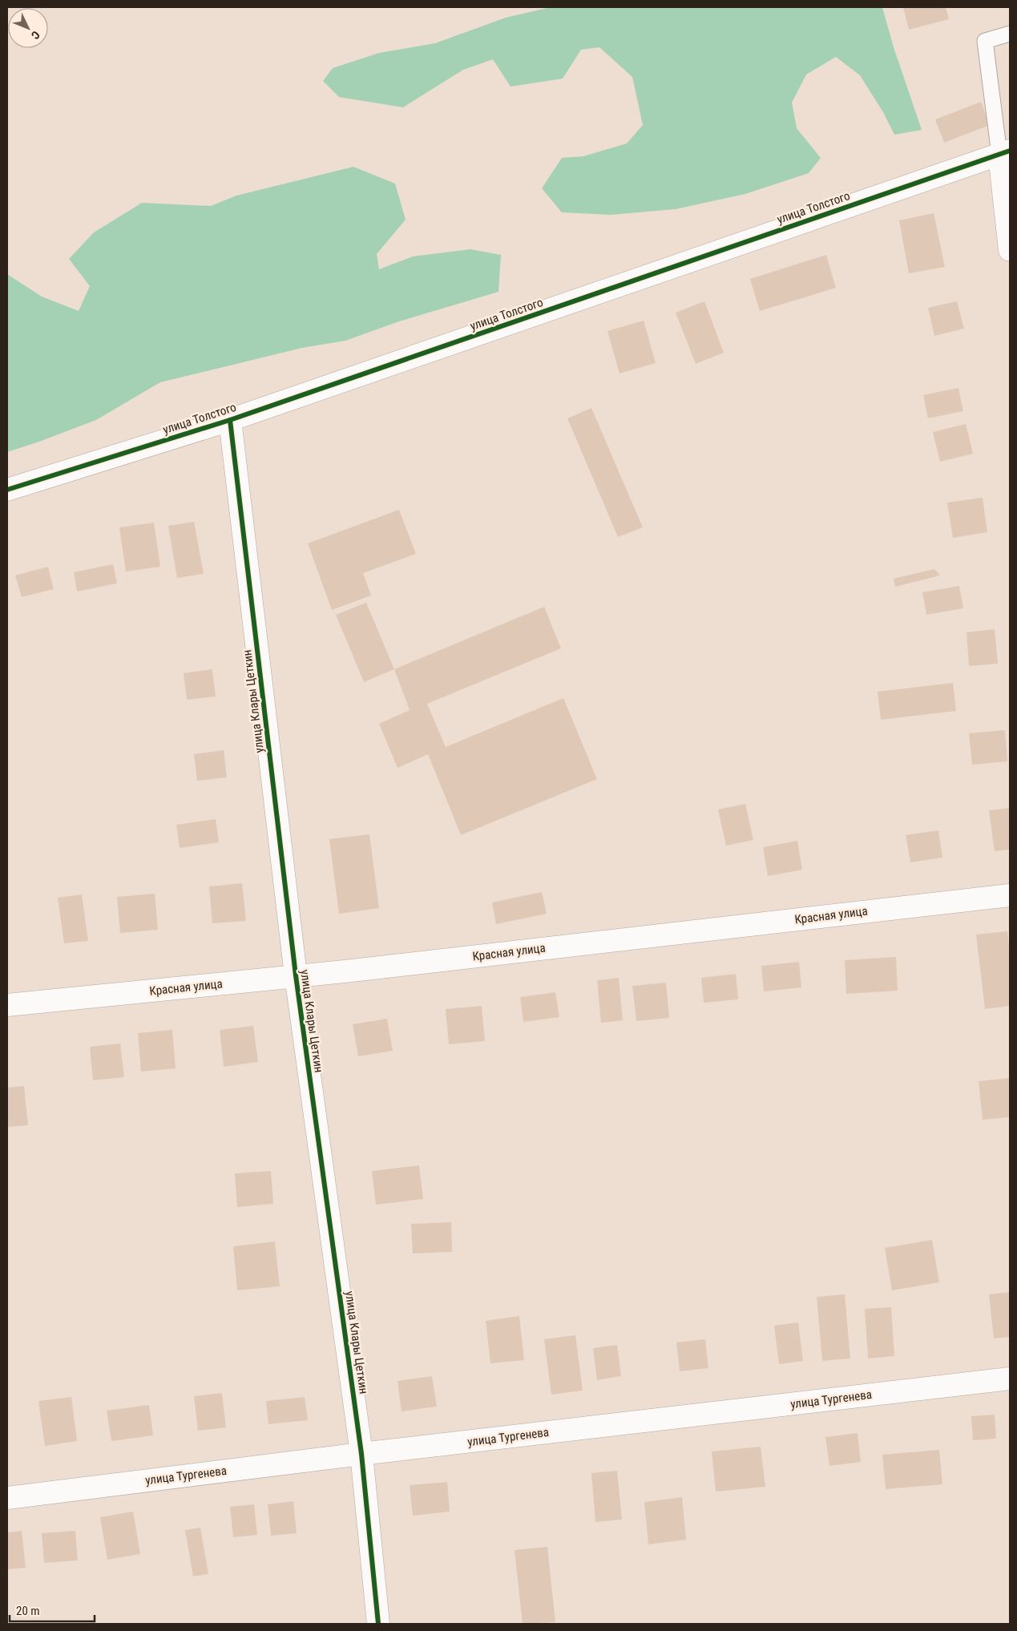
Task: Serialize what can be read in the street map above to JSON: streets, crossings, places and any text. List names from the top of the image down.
{
  "streets": {
    "street": [
      "улица Толстого",
      "улица Клары Цеткин",
      "Красная улица",
      "улица Тургенева"
    ]
  },
  "crossings": [
    ["улица Толстого", "улица Клары Цеткин"],
    ["улица Клары Цеткин", "Красная улица"],
    ["улица Клары Цеткин", "улица Тургенева"]
  ],
  "scale_bar": "20 m",
  "north": "bottom right"
}
